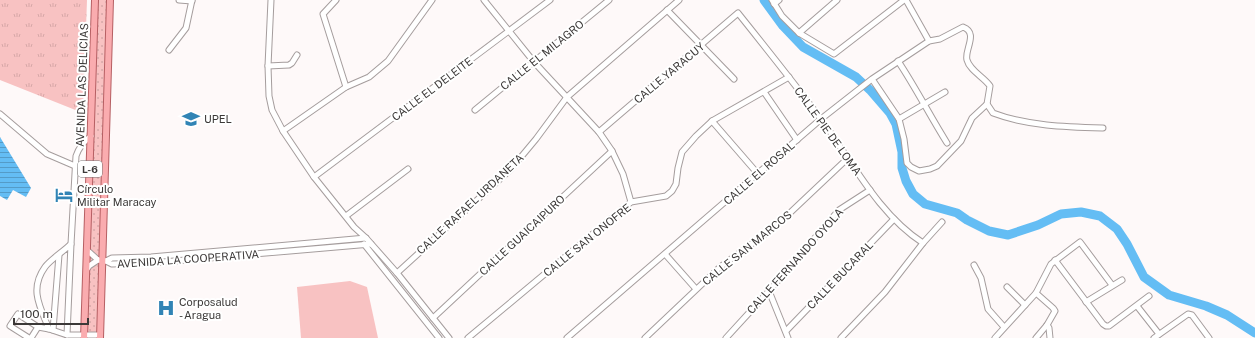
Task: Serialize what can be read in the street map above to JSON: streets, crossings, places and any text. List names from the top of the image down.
{
  "streets": {
    "main road": ["AVENIDA LAS DELICIAS", "L-6"],
    "street": [
      "CALLE EL MILAGRO",
      "CALLE YARACUY",
      "CALLE EL DELEITE",
      "CALLE PIE DE LOMA",
      "CALLE EL ROSAL",
      "CALLE RAFAEL URDANETA",
      "CALLE GUAICAIPURO",
      "CALLE SAN ONOFRE",
      "CALLE SAN MARCOS",
      "AVENIDA LA COOPERATIVA",
      "CALLE FERNANDO OYOLA",
      "CALLE BUCARAL"
    ]
  },
  "crossings": [
    ["CALLE YARACUY", "CALLE PIE DE LOMA"],
    ["CALLE PIE DE LOMA", "CALLE EL ROSAL"],
    ["CALLE PIE DE LOMA", "CALLE SAN ONOFRE"],
    ["CALLE PIE DE LOMA", "CALLE SAN MARCOS"],
    ["CALLE PIE DE LOMA", "CALLE FERNANDO OYOLA"],
    ["CALLE PIE DE LOMA", "CALLE BUCARAL"],
    ["L-6", "AVENIDA LA COOPERATIVA"]
  ],
  "places": {
    "school or university": ["UPEL"],
    "hotel": ["Círculo Militar Maracay"],
    "hospital": ["Corposalud - Aragua"]
  },
  "scale_bar": "100 m"
}
